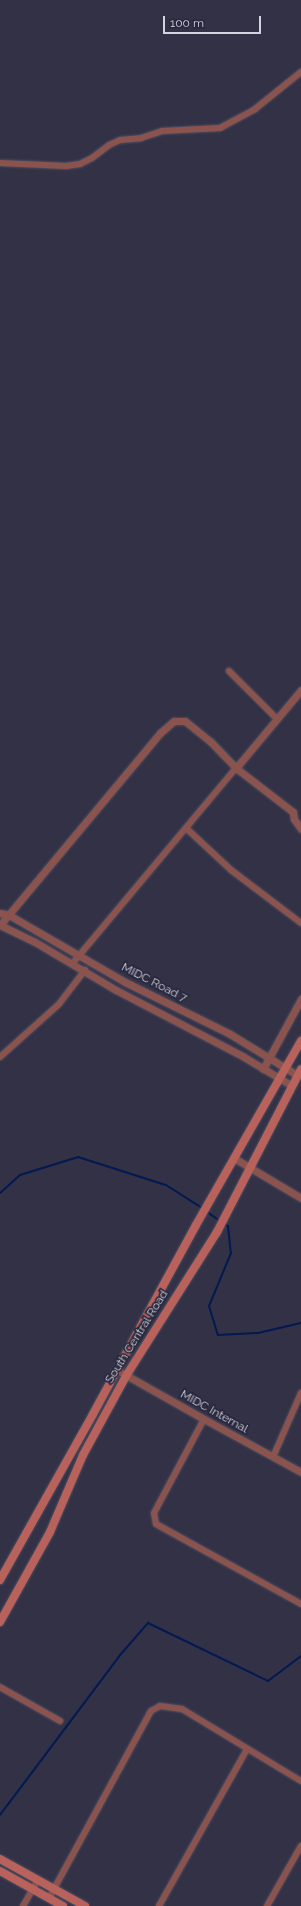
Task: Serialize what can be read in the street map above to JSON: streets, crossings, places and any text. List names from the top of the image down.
{
  "streets": {
    "main road": ["South Central Road"],
    "street": ["MIDC Road 7", "MIDC Internal"]
  },
  "crossings": [
    ["MIDC Road 7", "South Central Road"],
    ["South Central Road", "MIDC Internal"]
  ],
  "scale_bar": "100 m"
}
